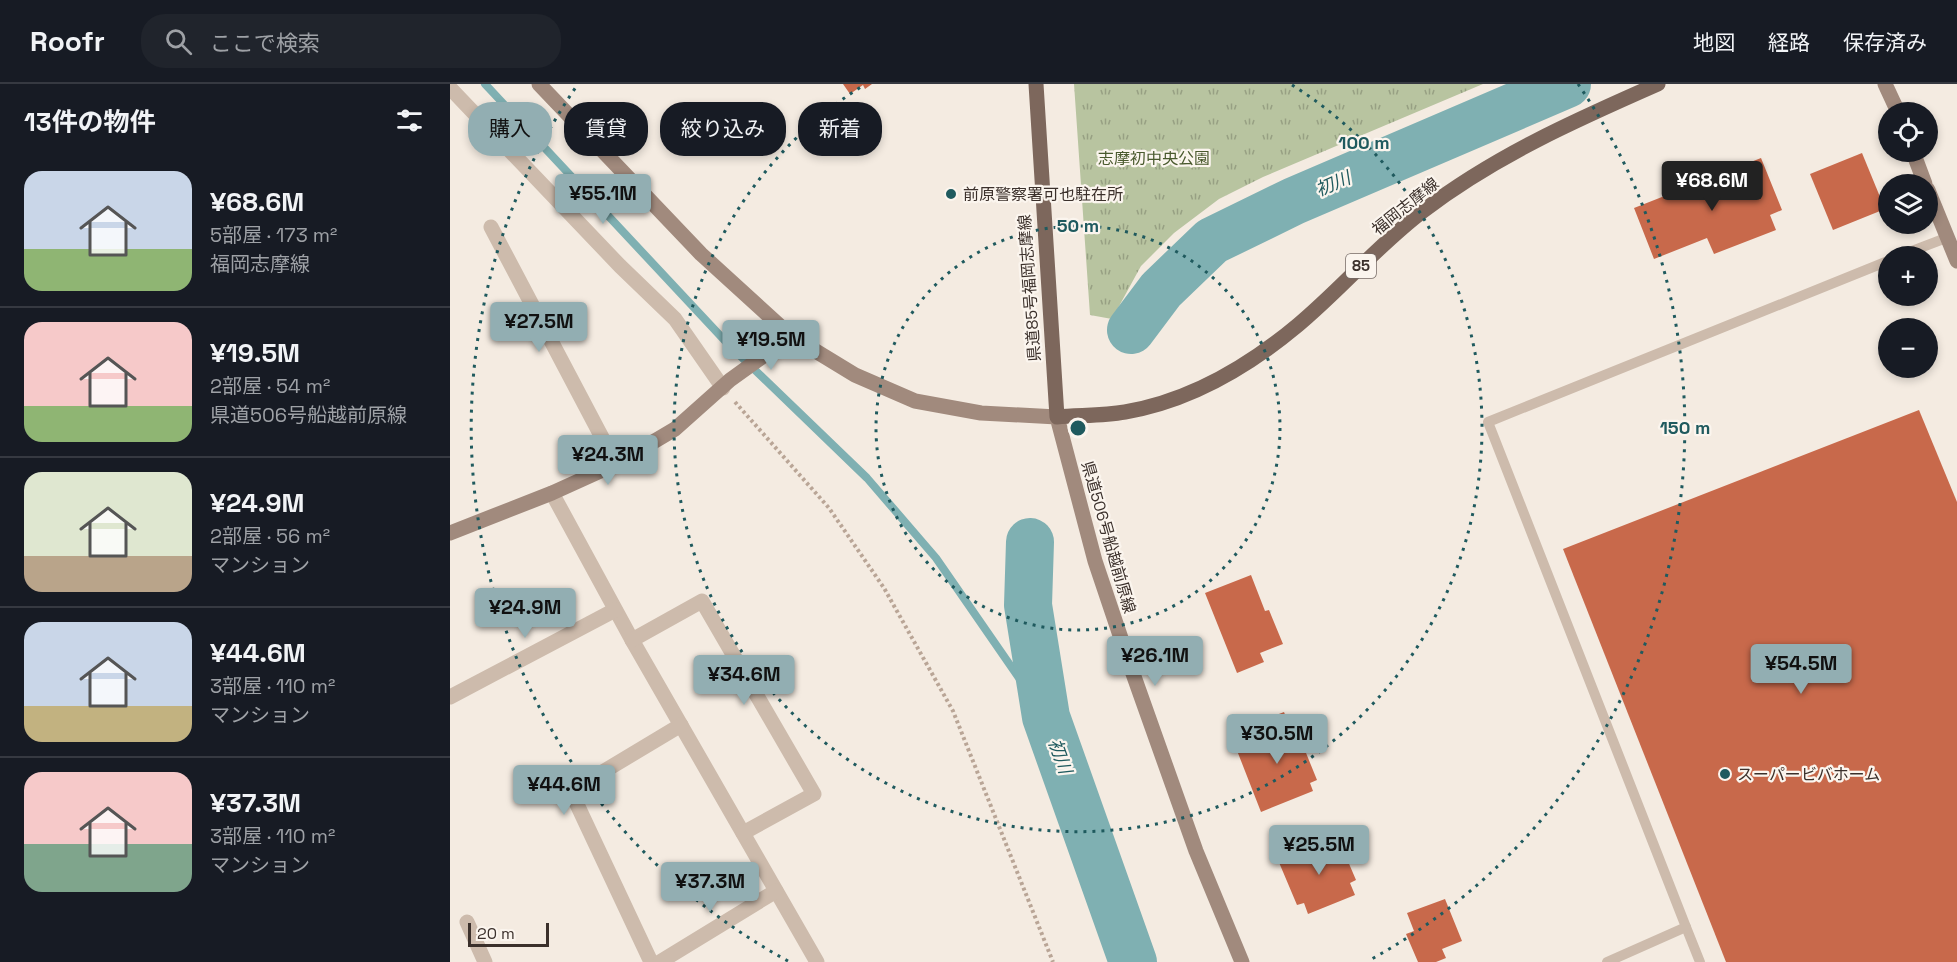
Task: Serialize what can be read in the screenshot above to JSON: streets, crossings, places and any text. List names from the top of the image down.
{
  "streets": {
    "main road": [
      "福岡志摩線",
      "85",
      "県道85号福岡志摩線",
      "県道506号船越前原線"
    ]
  },
  "crossings": [
    ["福岡志摩線", "県道85号福岡志摩線"],
    ["福岡志摩線", "県道506号船越前原線"],
    ["県道85号福岡志摩線", "県道506号船越前原線"]
  ],
  "water": ["初川"],
  "parks": ["志摩初中央公園"],
  "places": ["前原警察署可也駐在所", "スーパービバホーム"],
  "scale_bar": "20 m",
  "page": {
    "header": "Roofr",
    "search": "ここで検索",
    "nav": ["地図", "経路", "保存済み"],
    "heading": "13件の物件",
    "map_buttons": ["+", "−"],
    "chip": [
      "購入",
      "賃貸",
      "絞り込み",
      "新着"
    ],
    "list": [
      {
        "name": "¥68.6M",
        "note": "5部屋 · 173 m² · 福岡志摩線"
      },
      {
        "name": "¥19.5M",
        "note": "2部屋 · 54 m² · 県道506号船越前原線"
      },
      {
        "name": "¥24.9M",
        "note": "2部屋 · 56 m² · マンション"
      },
      {
        "name": "¥44.6M",
        "note": "3部屋 · 110 m² · マンション"
      },
      {
        "name": "¥37.3M",
        "note": "3部屋 · 110 m² · マンション"
      }
    ],
    "price": [
      "¥68.6M",
      "¥55.1M",
      "¥27.5M",
      "¥19.5M",
      "¥24.3M",
      "¥24.9M",
      "¥26.1M",
      "¥54.5M",
      "¥34.6M",
      "¥30.5M",
      "¥44.6M",
      "¥25.5M",
      "¥37.3M"
    ],
    "scale": "20 m"
  },
  "rings": ["100 m", "50 m", "150 m"]
}
